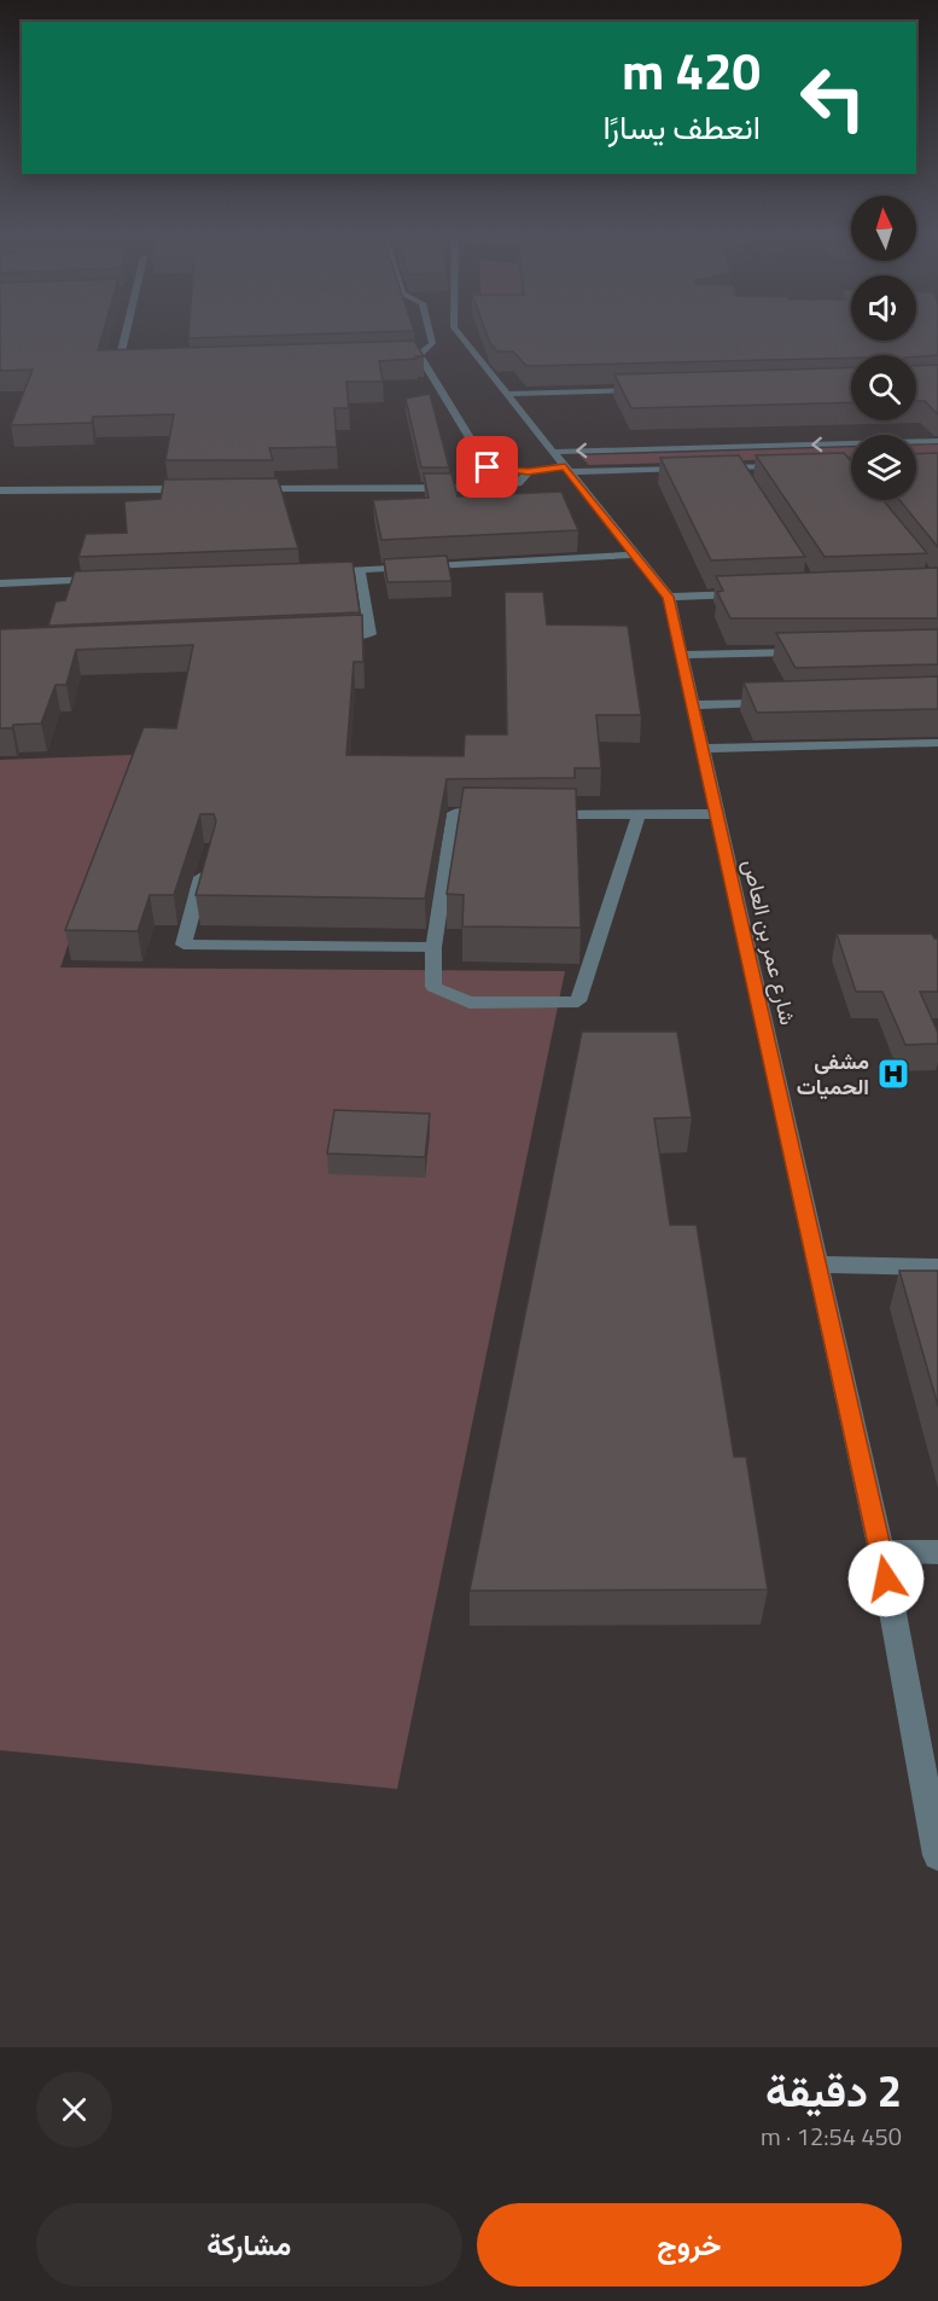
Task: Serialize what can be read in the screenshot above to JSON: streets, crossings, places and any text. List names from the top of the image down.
{
  "streets": {
    "street": ["شارع عمر بن العاص"]
  },
  "places": {
    "hospital": ["مشفى الحميات"]
  },
  "north": "top",
  "page": {
    "turn": ["420 m", "انعطف يسارًا"],
    "heading": ["2 دقيقة", "450 m · 12:54"],
    "buttons": ["خروج", "مشاركة"]
  }
}
